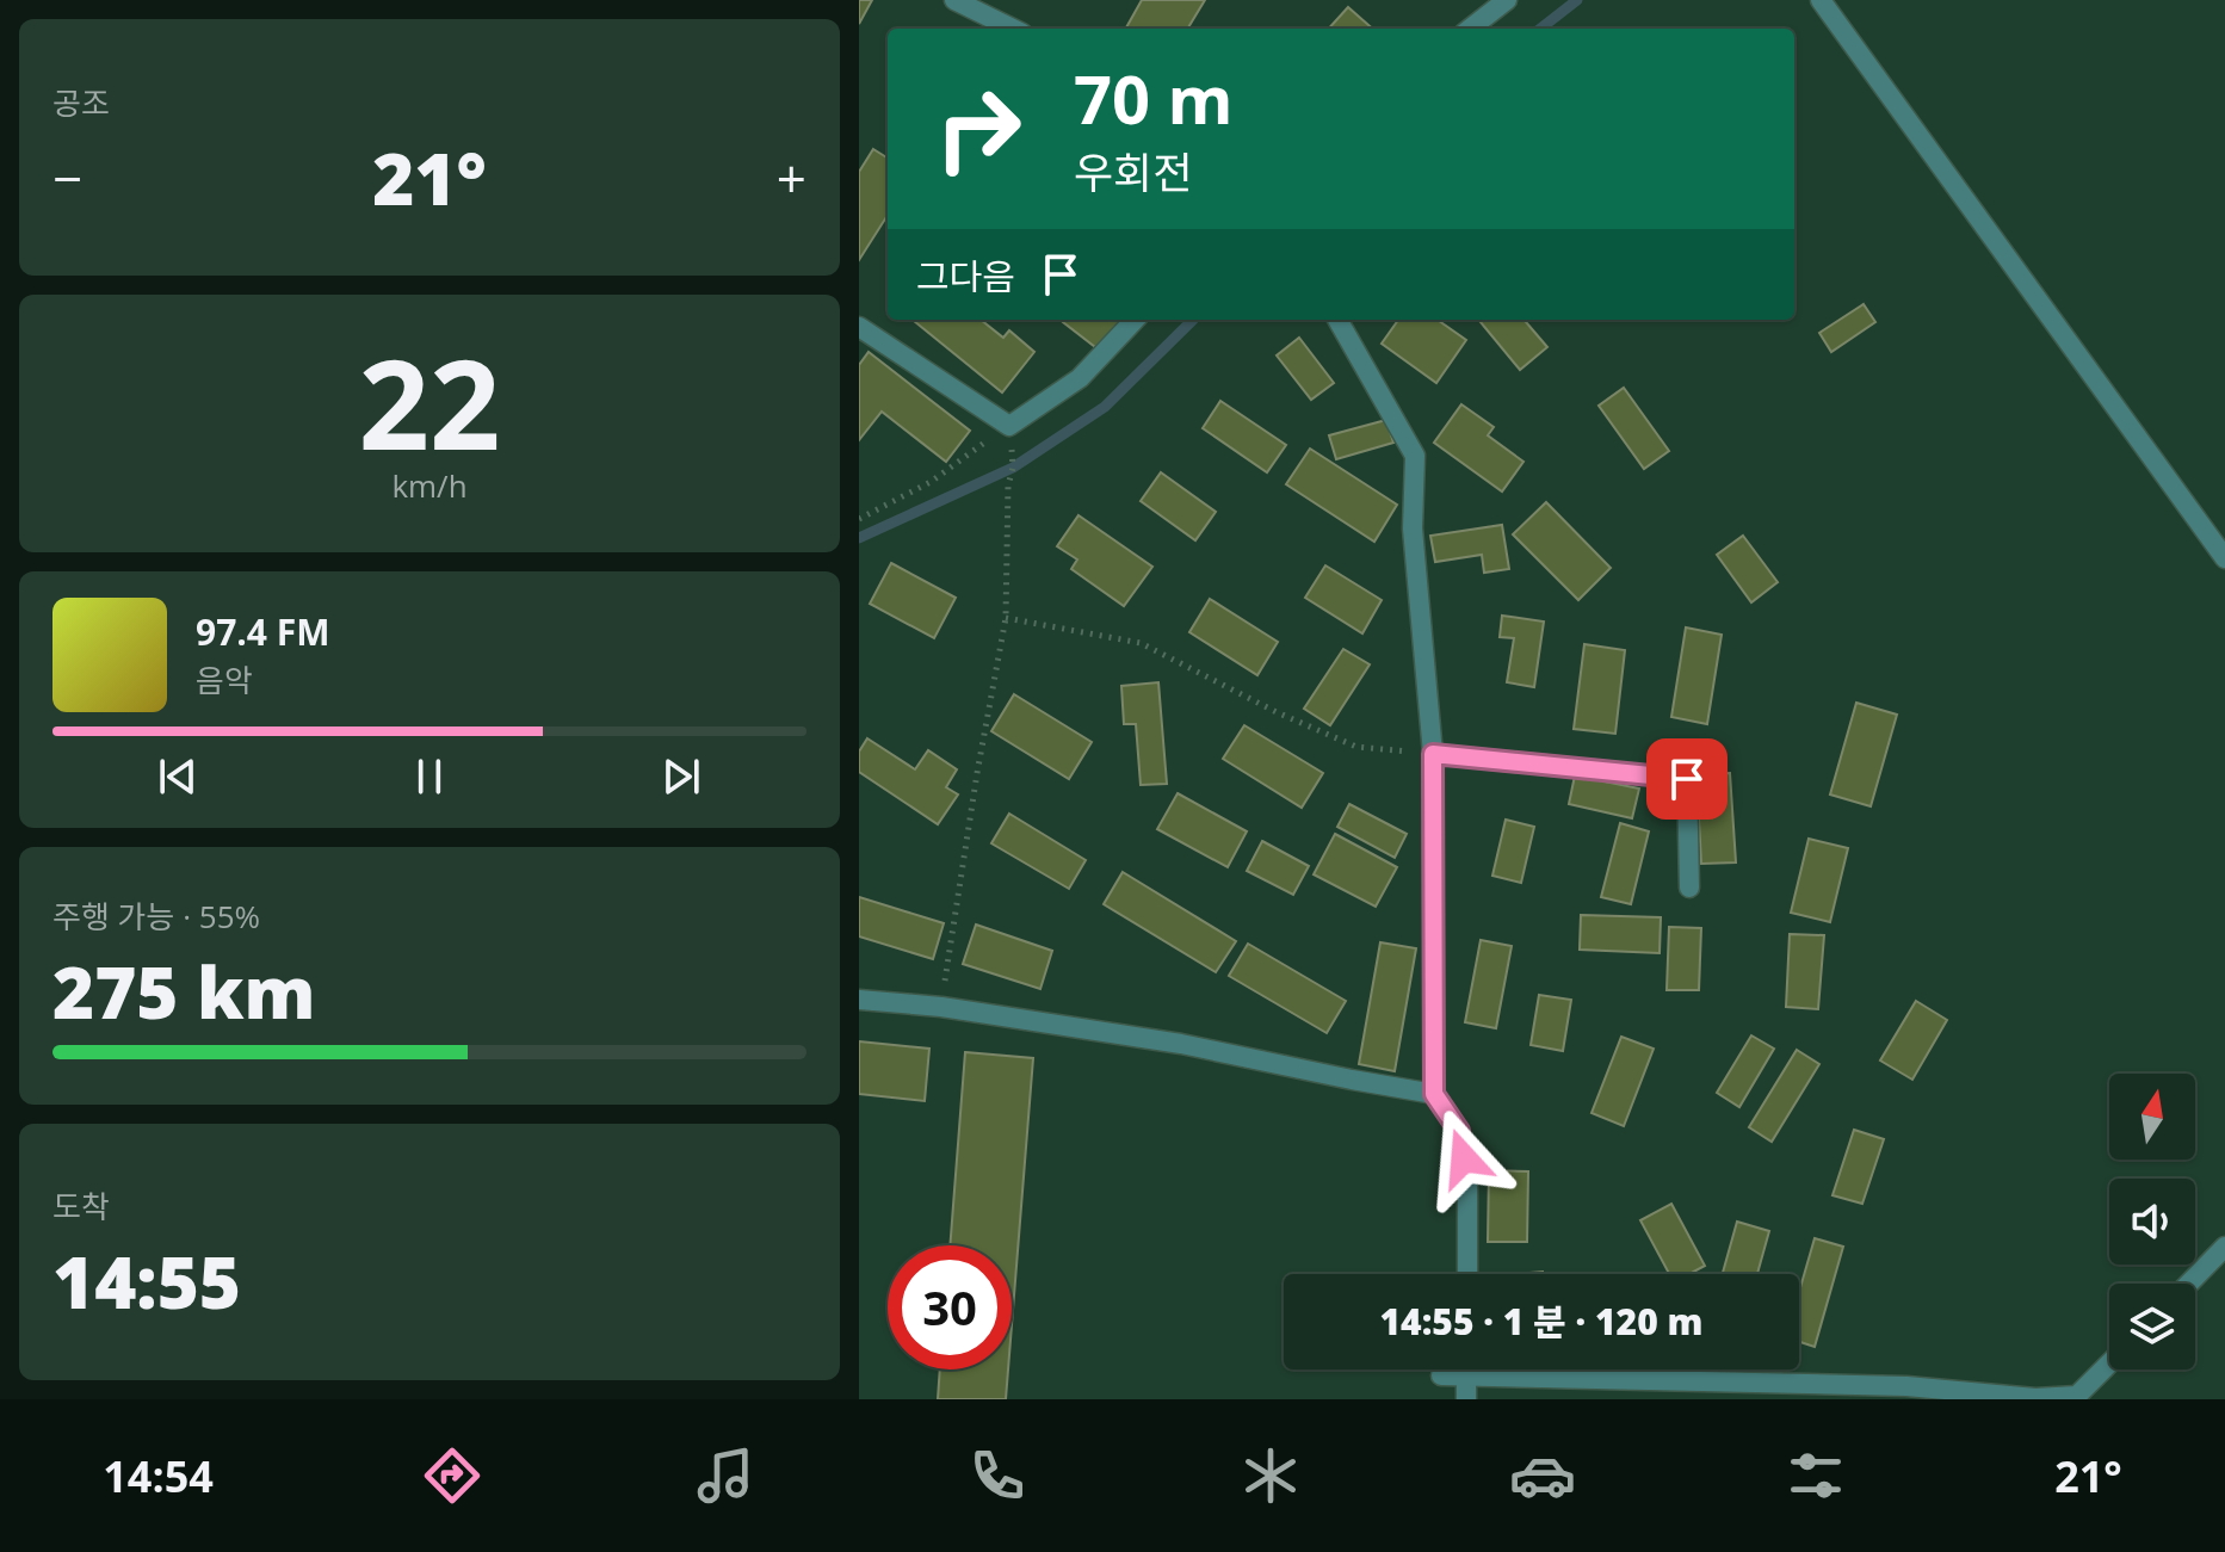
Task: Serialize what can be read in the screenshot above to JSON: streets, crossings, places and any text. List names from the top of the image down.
{
  "north": "top",
  "page": {
    "tile": [
      "공조",
      ["22", "km/h"],
      ["주행 가능 · 55%", "275 km"],
      ["도착", "14:55"]
    ],
    "turn": ["70 m", "우회전"],
    "heat": ["−", "21°", "+"],
    "then": "그다음",
    "song": ["97.4 FM", "음악"],
    "limit": "30",
    "trip": "14:55 · 1 분 · 120 m",
    "tabs": ["14:54", "21°"]
  }
}
